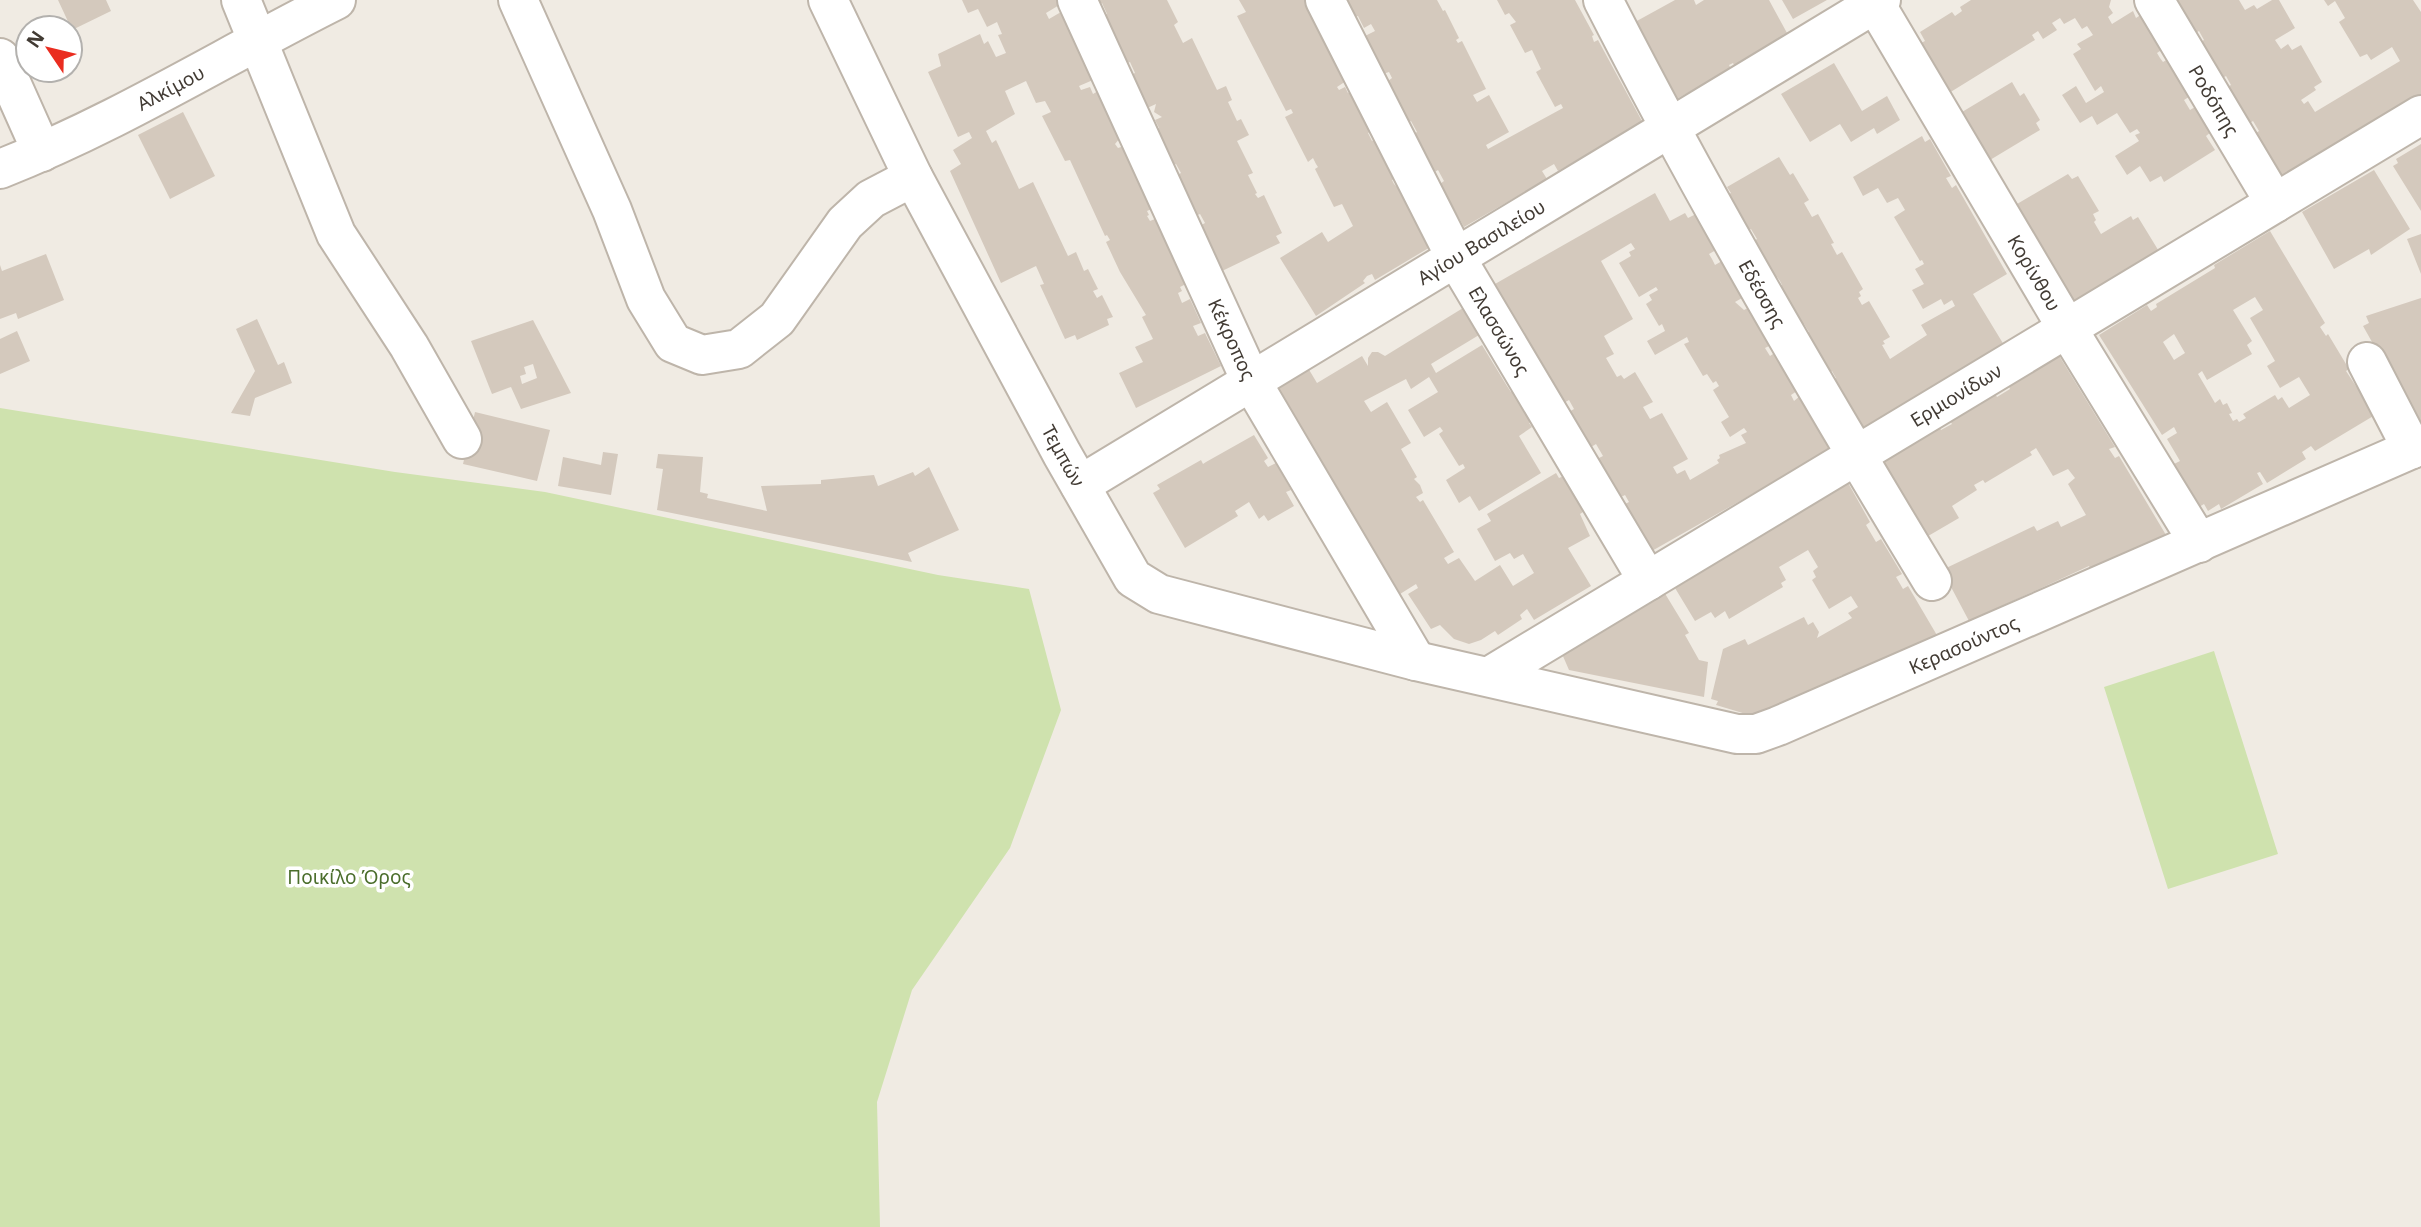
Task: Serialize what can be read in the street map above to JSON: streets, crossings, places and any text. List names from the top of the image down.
{
  "streets": {
    "street": [
      "Αλκίμου",
      "Ροδόπης",
      "Αγίου Βασιλείου",
      "Κορίνθου",
      "Εδέσσης",
      "Ελασσώνος",
      "Κέκροπος",
      "Ερμιονίδων",
      "Τεμπών",
      "Κερασούντος"
    ]
  },
  "crossings": [
    ["Ροδόπης", "Ερμιονίδων"],
    ["Αγίου Βασιλείου", "Κορίνθου"],
    ["Αγίου Βασιλείου", "Εδέσσης"],
    ["Αγίου Βασιλείου", "Ελασσώνος"],
    ["Αγίου Βασιλείου", "Κέκροπος"],
    ["Αγίου Βασιλείου", "Τεμπών"],
    ["Κορίνθου", "Ερμιονίδων"],
    ["Κορίνθου", "Κερασούντος"],
    ["Εδέσσης", "Ερμιονίδων"],
    ["Ελασσώνος", "Ερμιονίδων"],
    ["Κέκροπος", "Τεμπών"],
    ["Ερμιονίδων", "Τεμπών"],
    ["Ερμιονίδων", "Κερασούντος"],
    ["Τεμπών", "Κερασούντος"]
  ],
  "parks": ["Ποικίλο Όρος"],
  "north": "top left"
}
